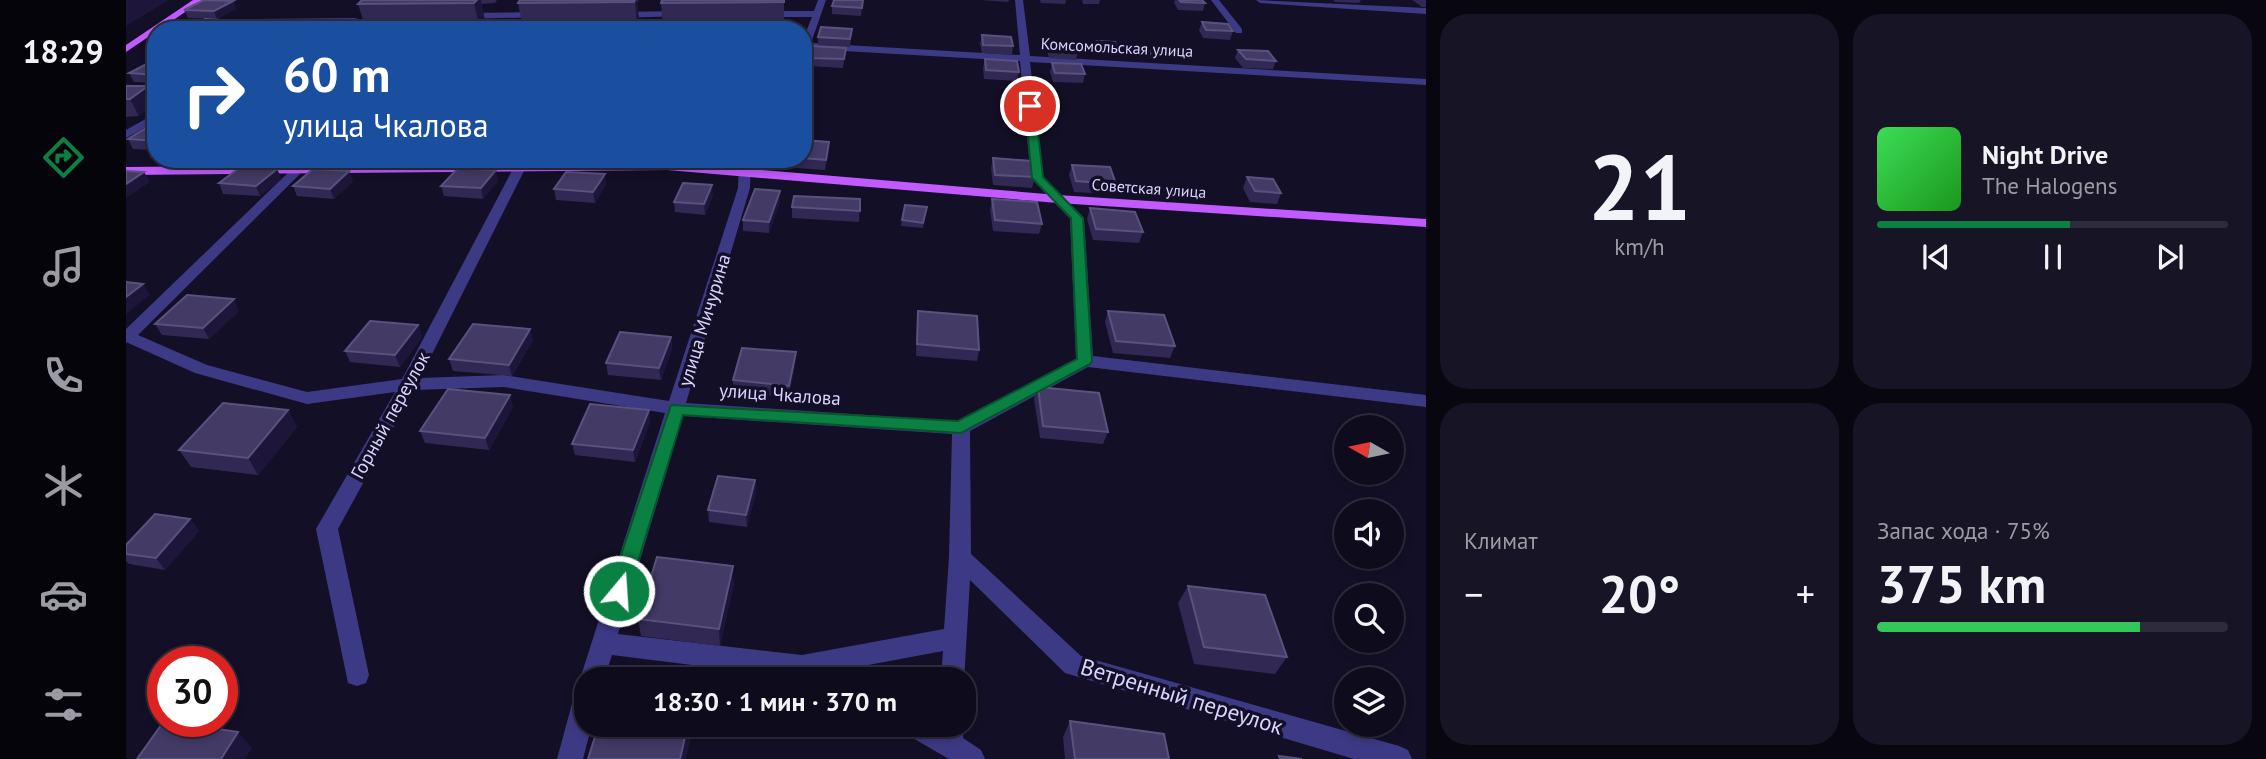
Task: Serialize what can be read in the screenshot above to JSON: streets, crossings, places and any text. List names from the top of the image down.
{
  "streets": {
    "main road": ["Советская улица"],
    "street": [
      "Комсомольская улица",
      "улица Мичурина",
      "улица Чкалова",
      "Горный переулок",
      "Ветренный переулок"
    ]
  },
  "crossings": [
    ["улица Мичурина", "улица Чкалова"],
    ["улица Чкалова", "Горный переулок"]
  ],
  "north": "left",
  "page": {
    "tabs": "18:29",
    "tile": [
      ["21", "km/h"],
      "Климат",
      ["Запас хода · 75%", "375 km"]
    ],
    "turn": ["60 m", "улица Чкалова"],
    "song": ["Night Drive", "The Halogens"],
    "heat": ["−", "20°", "+"],
    "limit": "30",
    "trip": "18:30 · 1 мин · 370 m"
  }
}
